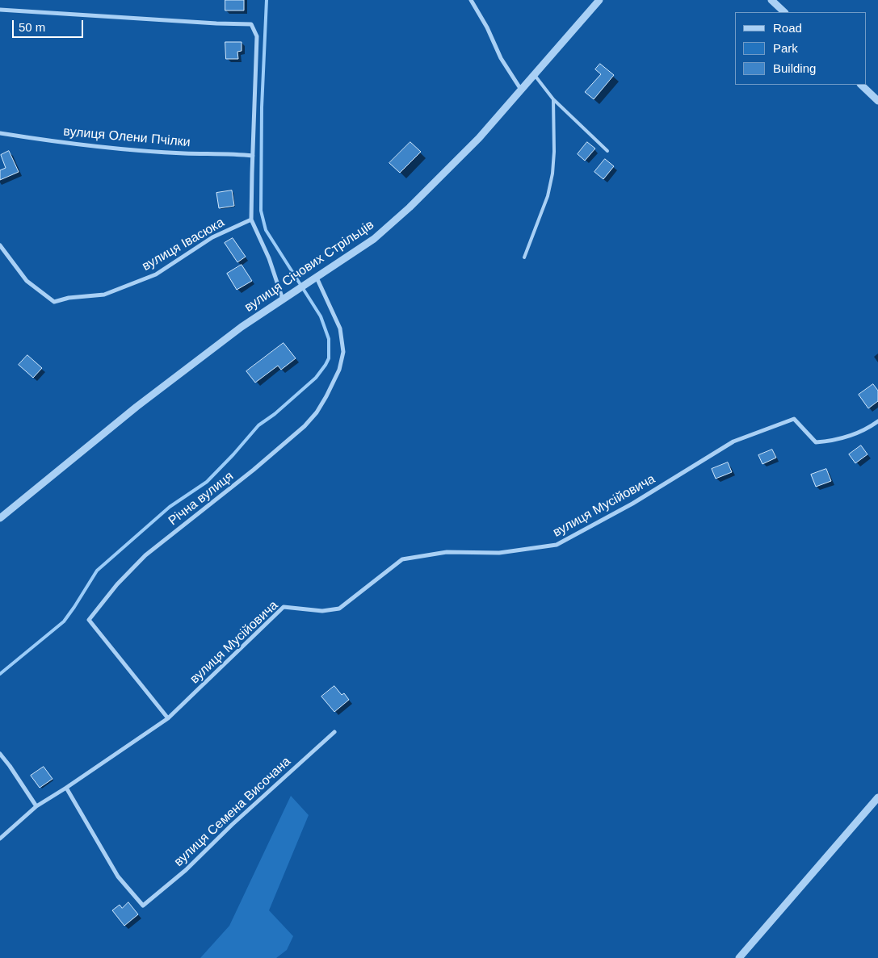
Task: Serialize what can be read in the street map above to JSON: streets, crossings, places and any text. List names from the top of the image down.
{
  "streets": {
    "street": [
      "вулиця Олени Пчілки",
      "вулиця Івасюка",
      "вулиця Січових Стрільців",
      "Річна вулиця",
      "вулиця Мусійовича",
      "вулиця Семена Височана"
    ]
  },
  "crossings": [
    ["вулиця Січових Стрільців", "Річна вулиця"],
    ["Річна вулиця", "вулиця Мусійовича"],
    ["вулиця Мусійовича", "вулиця Семена Височана"]
  ],
  "legend": ["Road", "Park", "Building"],
  "scale_bar": "50 m"
}
